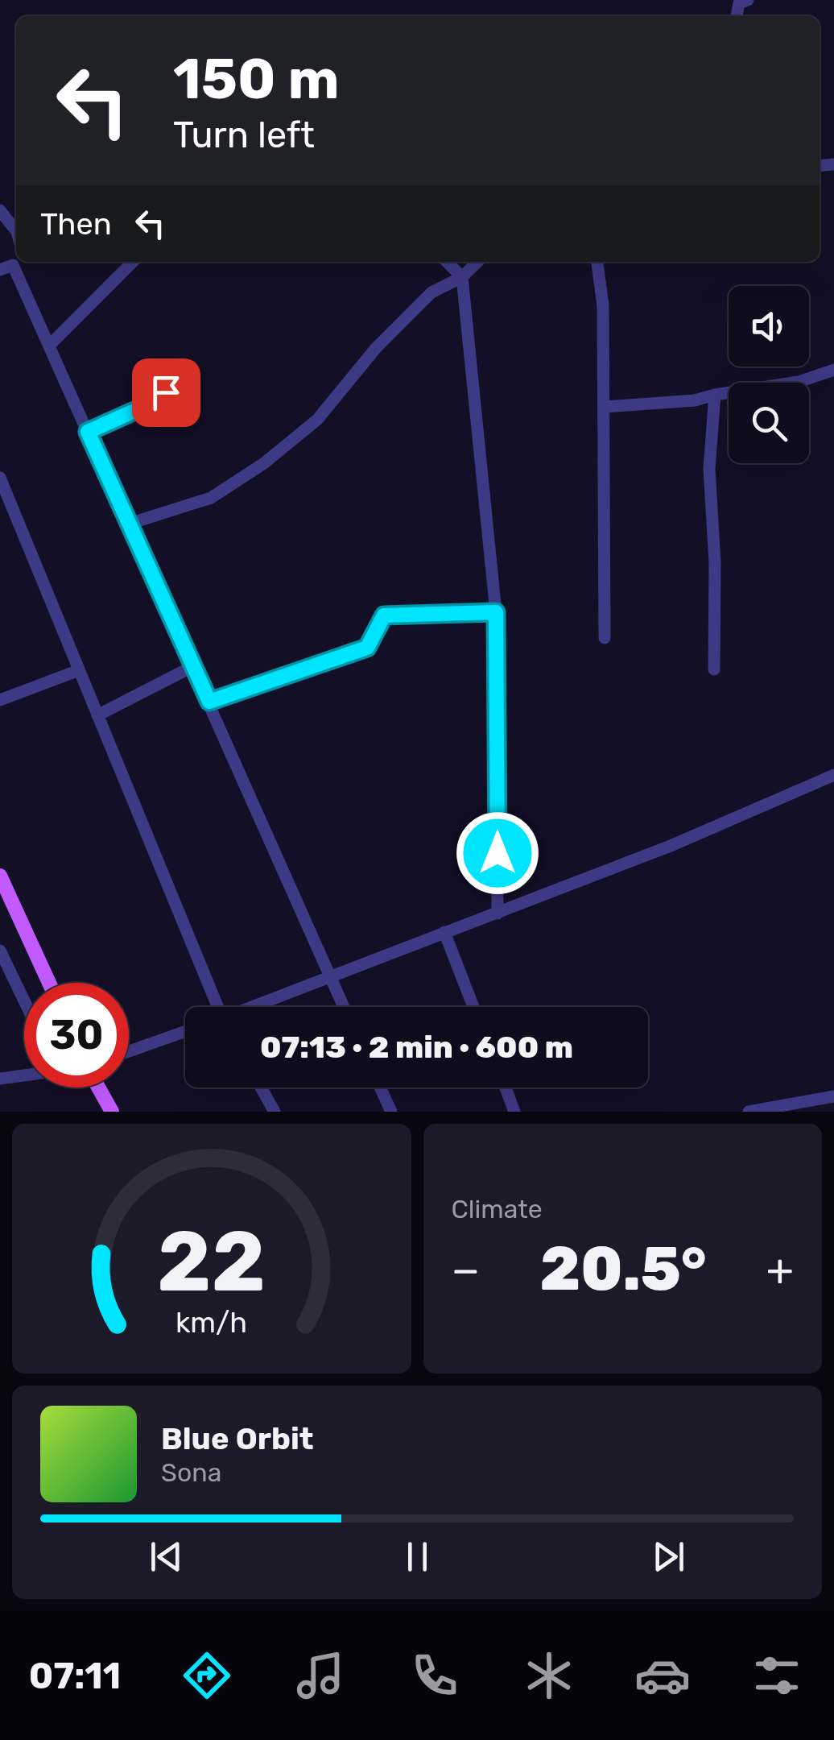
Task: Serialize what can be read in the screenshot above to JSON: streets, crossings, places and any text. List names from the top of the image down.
{
  "page": {
    "turn": ["150 m", "Turn left"],
    "then": "Then",
    "limit": "30",
    "trip": "07:13 · 2 min · 600 m",
    "tile": "Climate",
    "heat": ["−", "20.5°", "+"],
    "song": ["Blue Orbit", "Sona"],
    "tabs": "07:11",
    "gauge": ["22", "km/h"]
  }
}
